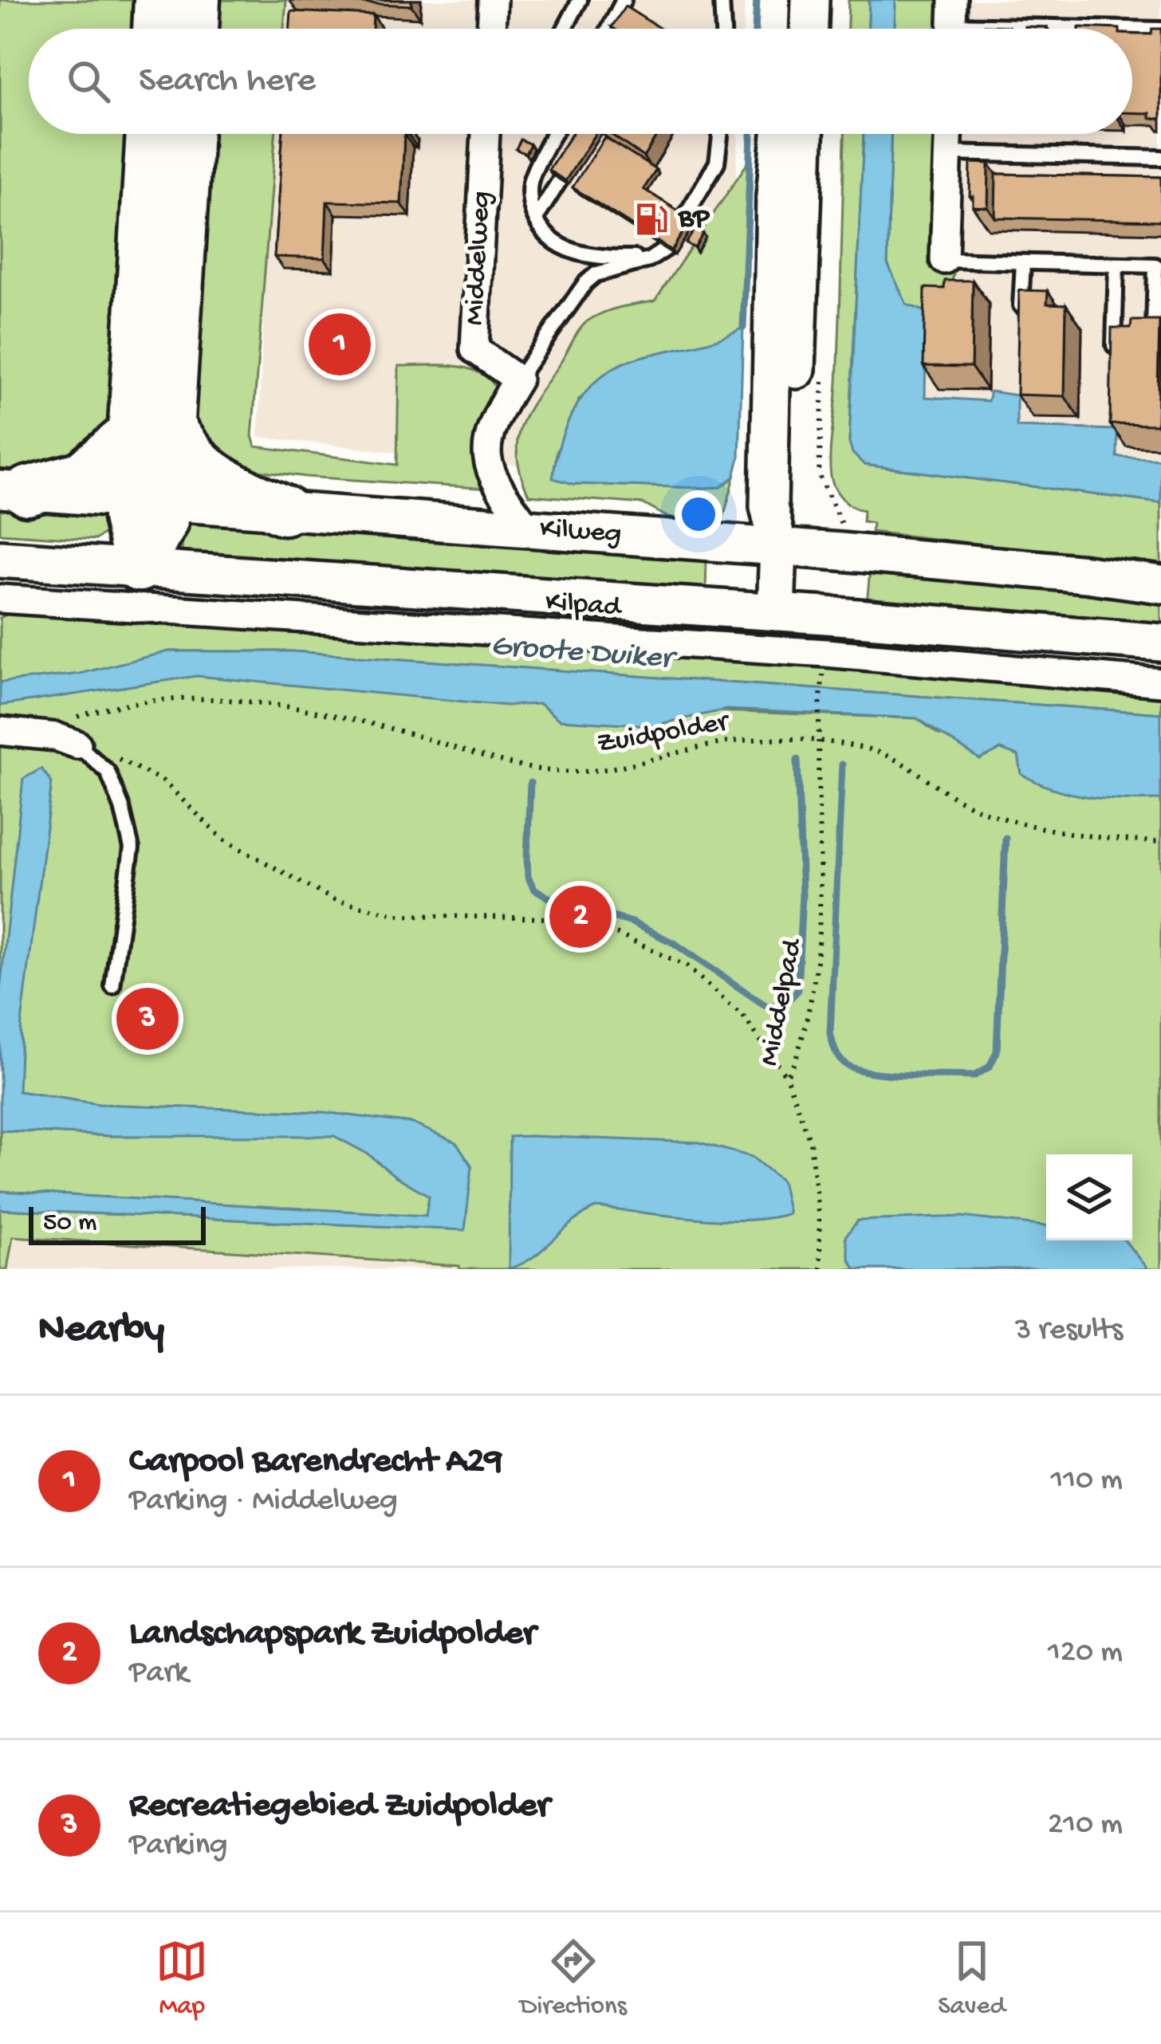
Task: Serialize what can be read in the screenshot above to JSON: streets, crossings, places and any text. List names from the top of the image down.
{
  "streets": {
    "main road": ["Kilweg"],
    "street": ["Middelweg", "Kilpad"],
    "path": ["Zuidpolder", "Middelpad"]
  },
  "crossings": [
    ["Zuidpolder", "Middelpad"]
  ],
  "water": ["Groote Duiker"],
  "places": {
    "fuel station": ["BP"]
  },
  "scale_bar": "50 m",
  "page": {
    "search": "Search here",
    "pins": ["1", "2", "3"],
    "scale": "50 m",
    "heading": ["Nearby", "3 results"],
    "list": [
      {
        "mark": "1",
        "name": "Carpool Barendrecht A29",
        "note": "Parking · Middelweg",
        "value": "110 m"
      },
      {
        "mark": "2",
        "name": "Landschapspark Zuidpolder",
        "note": "Park",
        "value": "120 m"
      },
      {
        "mark": "3",
        "name": "Recreatiegebied Zuidpolder",
        "note": "Parking",
        "value": "210 m"
      }
    ],
    "nav": ["Map", "Directions", "Saved"]
  }
}
